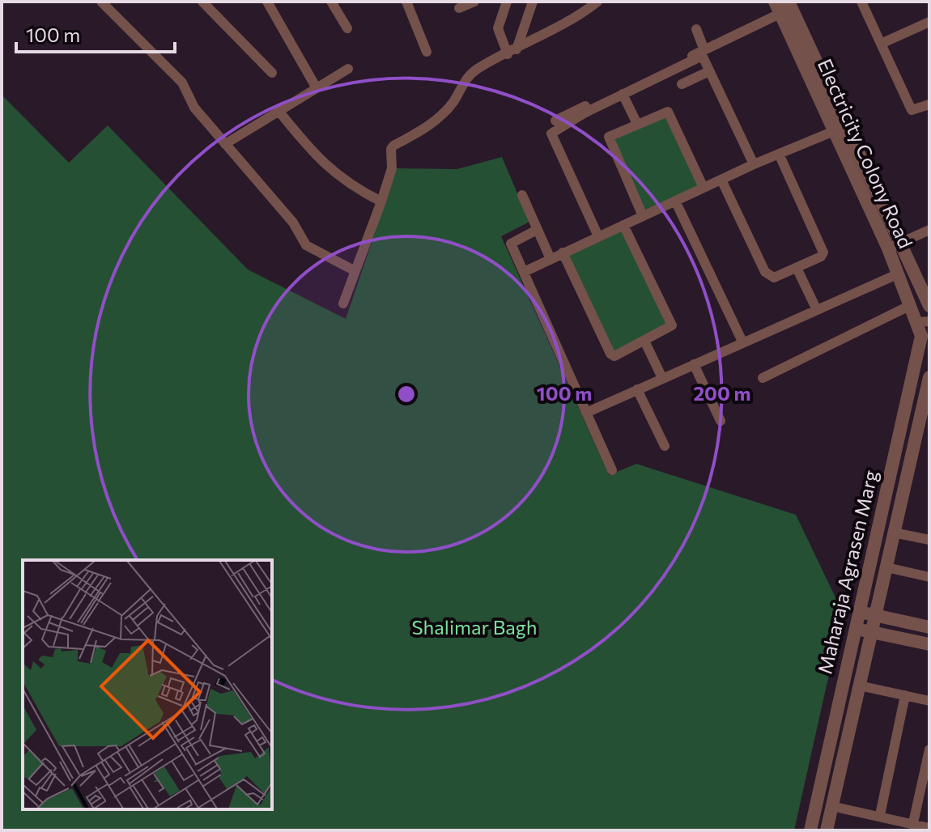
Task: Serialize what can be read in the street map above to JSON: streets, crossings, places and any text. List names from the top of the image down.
{
  "streets": {
    "street": ["Electricity Colony Road", "Maharaja Agrasen Marg"]
  },
  "crossings": [
    ["Electricity Colony Road", "Maharaja Agrasen Marg"]
  ],
  "parks": ["Shalimar Bagh"],
  "scale_bar": "100 m",
  "rings": ["100 m", "200 m"]
}
